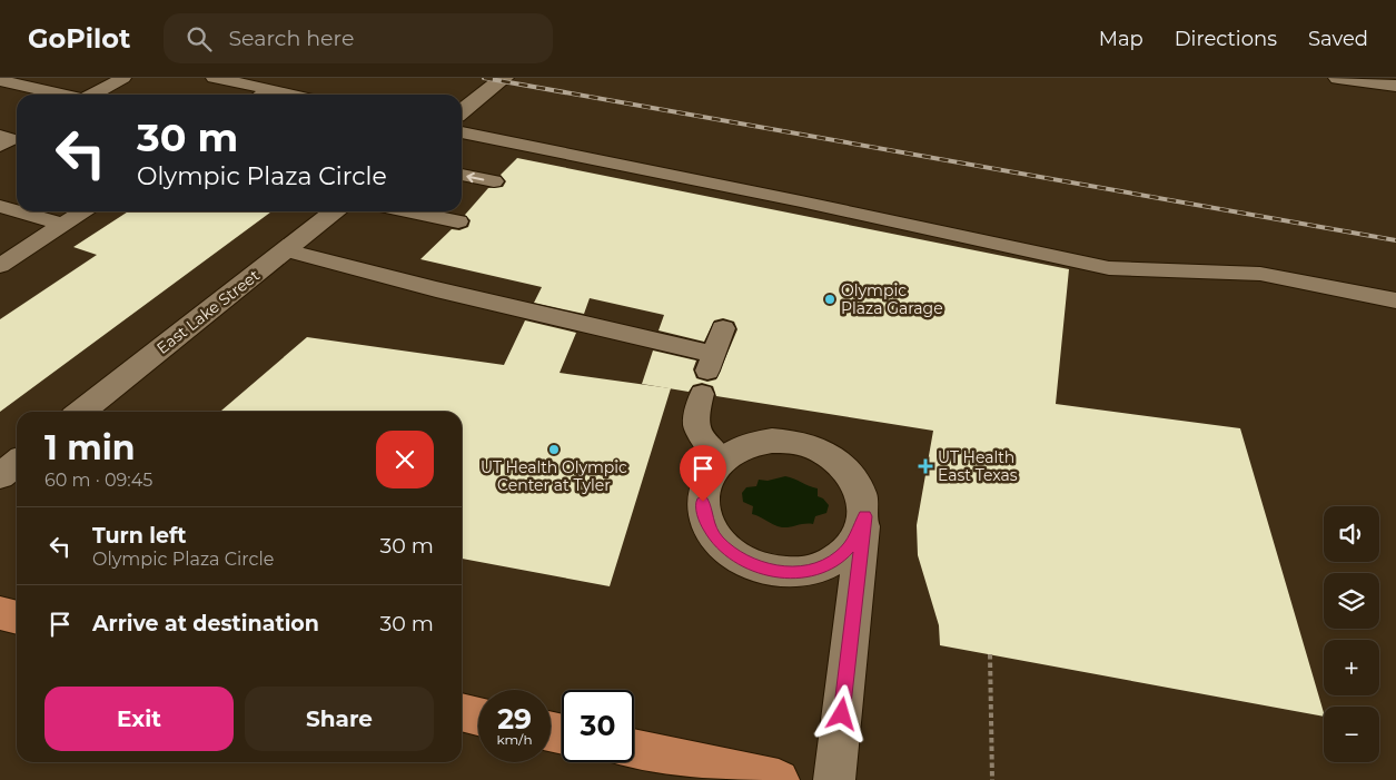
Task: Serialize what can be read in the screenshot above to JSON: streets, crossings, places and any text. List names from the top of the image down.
{
  "streets": {
    "street": ["East Lake Street"]
  },
  "places": {
    "other": ["Olympic Plaza Garage", "UT Health Olympic Center at Tyler"],
    "health": ["UT Health East Texas"]
  },
  "page": {
    "header": "GoPilot",
    "search": "Search here",
    "nav": ["Map", "Directions", "Saved"],
    "turn": ["30 m", "Olympic Plaza Circle"],
    "heading": ["1 min", "60 m · 09:45"],
    "map_buttons": ["+", "−"],
    "list": [
      {
        "name": "Turn left",
        "note": "Olympic Plaza Circle",
        "value": "30 m"
      },
      {
        "name": "Arrive at destination",
        "value": "30 m"
      }
    ],
    "buttons": ["Exit", "Share"],
    "speed": "29 km/h",
    "limit": "30"
  }
}
